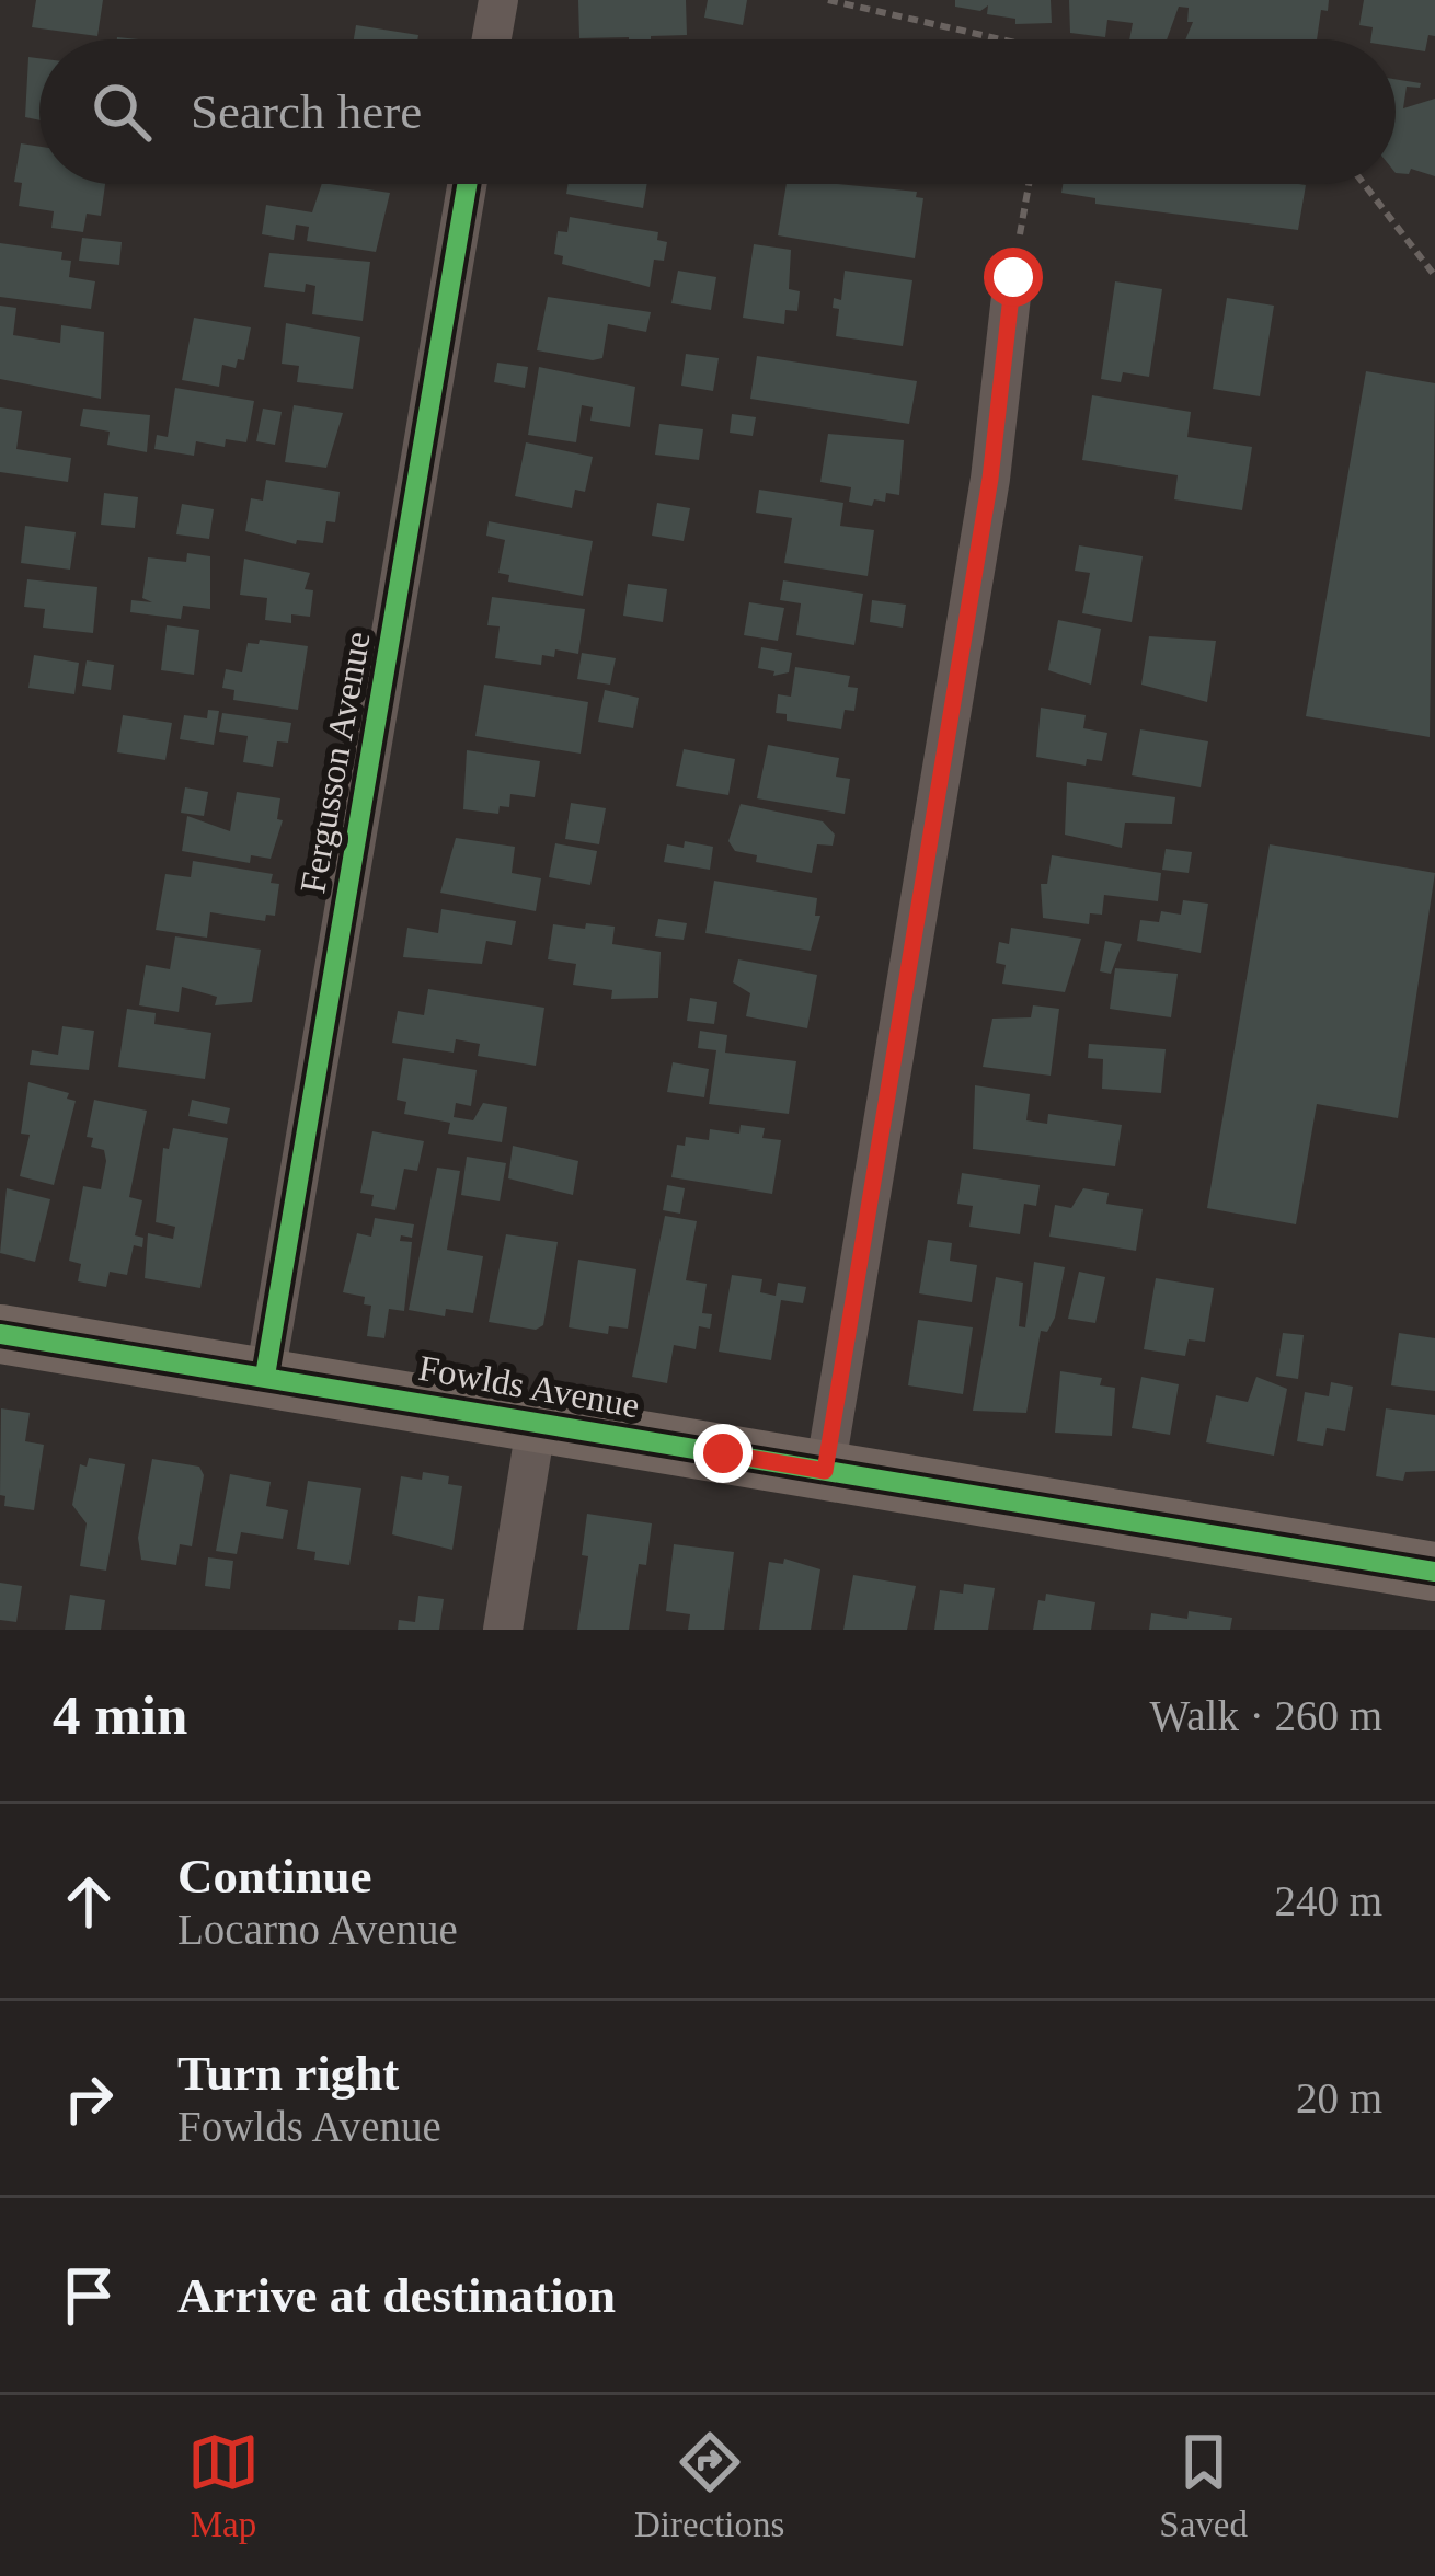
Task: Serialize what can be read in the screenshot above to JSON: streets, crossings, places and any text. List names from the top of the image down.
{
  "streets": {
    "street": ["Fergusson Avenue", "Fowlds Avenue"]
  },
  "crossings": [
    ["Fergusson Avenue", "Fowlds Avenue"]
  ],
  "page": {
    "search": "Search here",
    "heading": ["4 min", "Walk · 260 m"],
    "list": [
      ["Continue", "Locarno Avenue", "240 m"],
      ["Turn right", "Fowlds Avenue", "20 m"],
      "Arrive at destination"
    ],
    "nav": ["Map", "Directions", "Saved"]
  }
}
